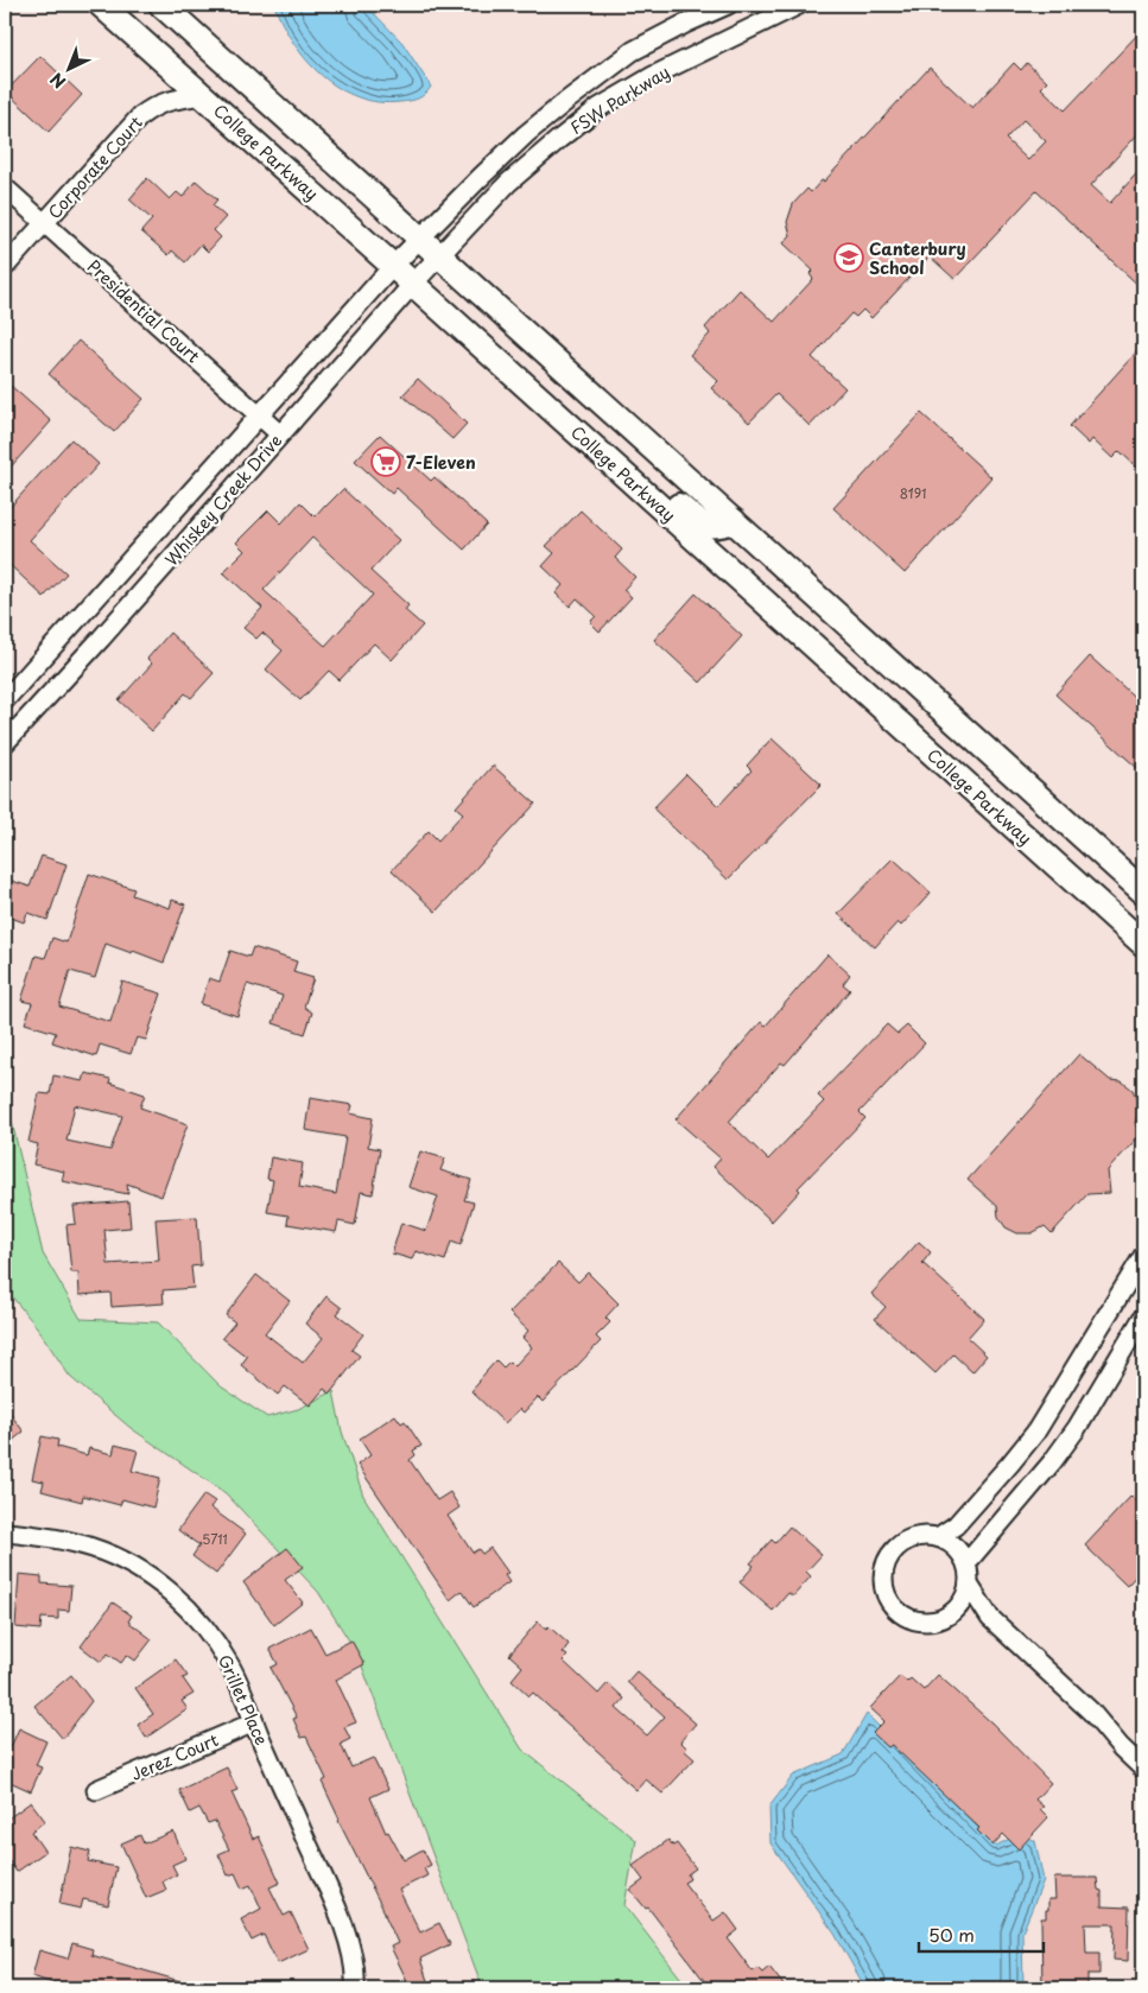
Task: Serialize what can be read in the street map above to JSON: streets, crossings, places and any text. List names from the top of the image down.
{
  "streets": {
    "main road": ["College Parkway"],
    "street": [
      "FSW Parkway",
      "Corporate Court",
      "Presidential Court",
      "Whiskey Creek Drive",
      "Grillet Place",
      "Jerez Court"
    ]
  },
  "crossings": [
    ["FSW Parkway", "Whiskey Creek Drive"],
    ["College Parkway", "Corporate Court"],
    ["College Parkway", "Whiskey Creek Drive"],
    ["Corporate Court", "Presidential Court"],
    ["Presidential Court", "Whiskey Creek Drive"],
    ["Grillet Place", "Jerez Court"]
  ],
  "places": {
    "school or university": ["Canterbury School"],
    "supermarket": ["7-Eleven"]
  },
  "house_numbers": ["8191", "5711"],
  "scale_bar": "50 m",
  "north": "bottom left"
}
